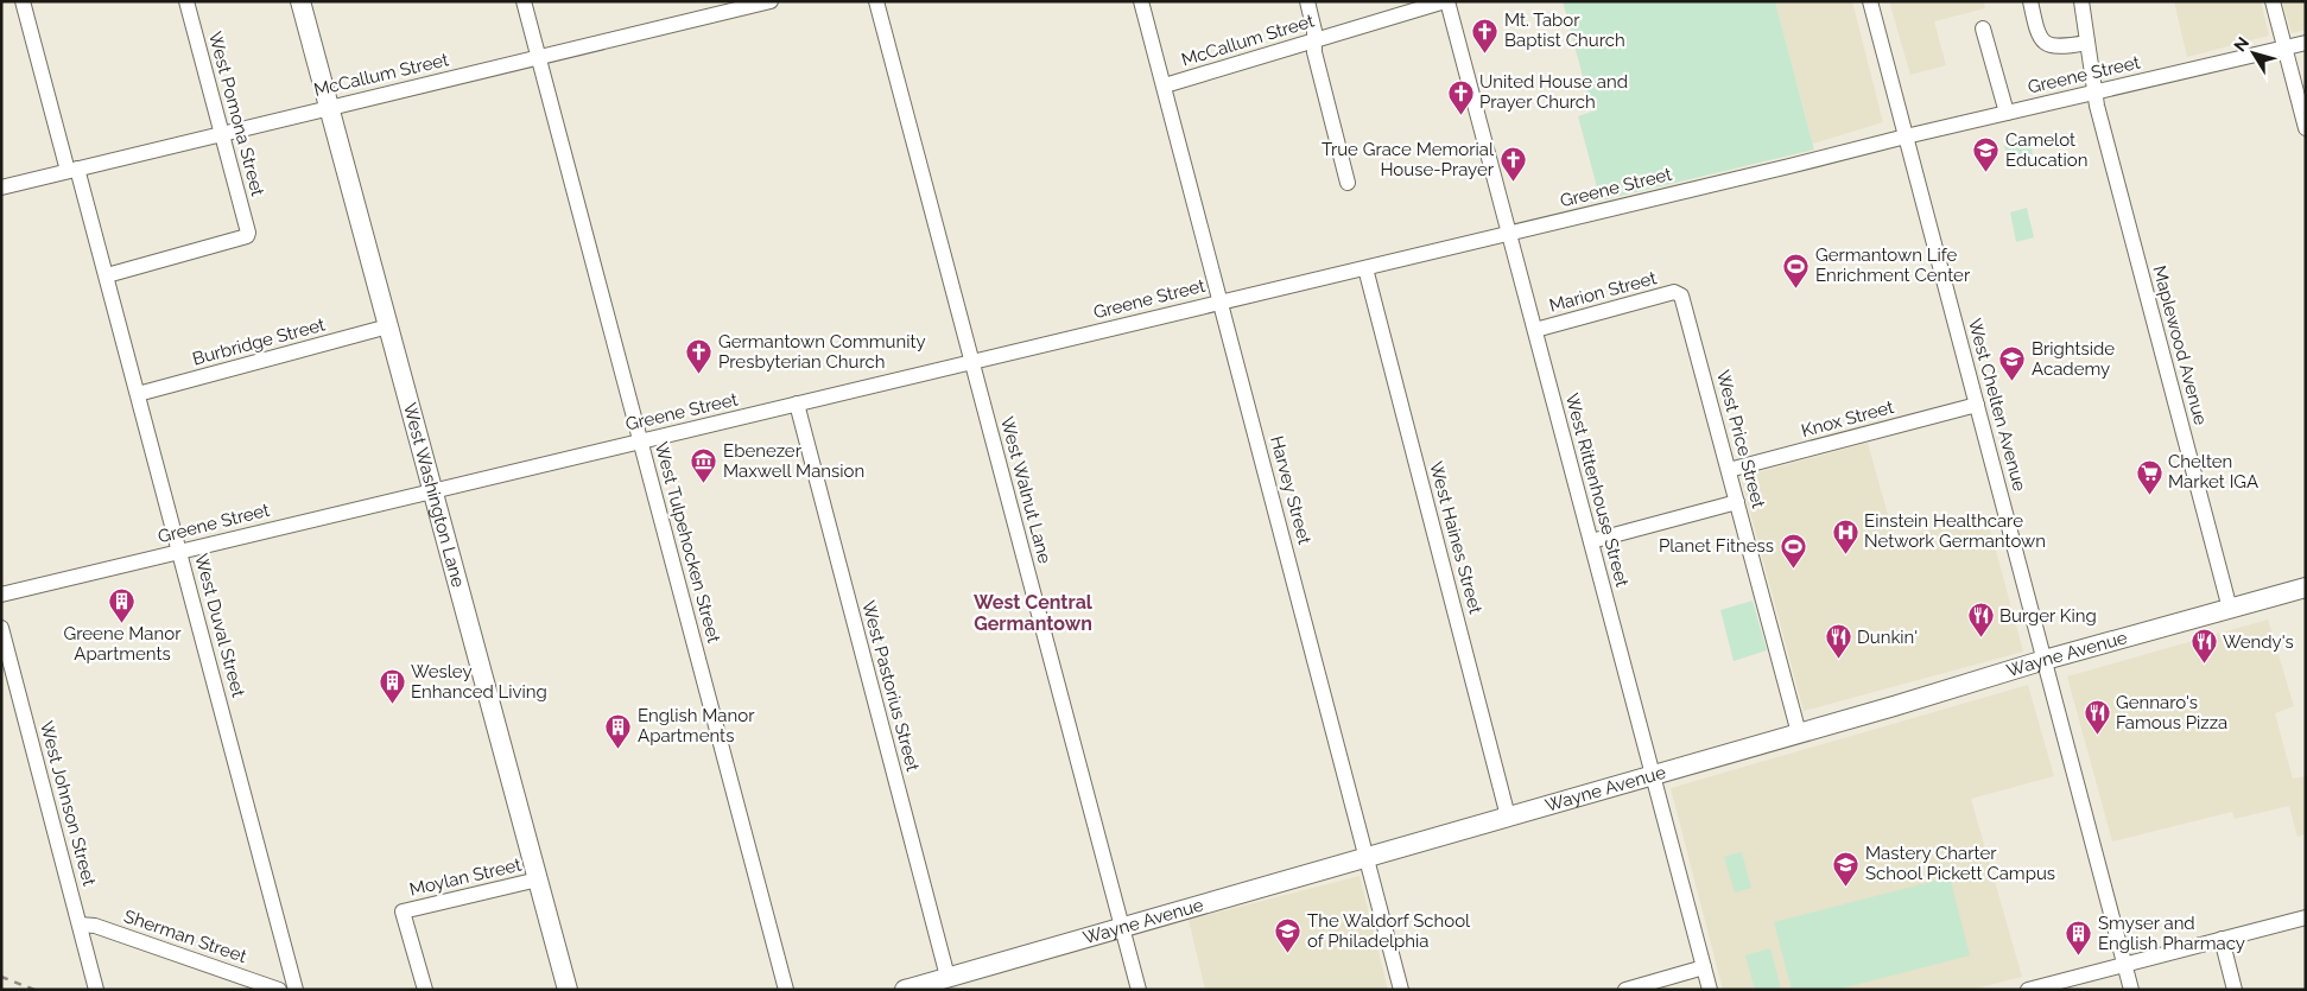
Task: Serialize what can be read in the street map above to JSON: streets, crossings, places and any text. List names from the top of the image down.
{
  "streets": {
    "main road": ["West Washington Lane", "Wayne Avenue"],
    "street": [
      "McCallum Street",
      "Greene Street",
      "West Pomona Street",
      "Marion Street",
      "Burbridge Street",
      "Maplewood Avenue",
      "West Chelten Avenue",
      "Knox Street",
      "West Price Street",
      "West Walnut Lane",
      "Harvey Street",
      "West Rittenhouse Street",
      "West Haines Street",
      "West Tulpehocken Street",
      "West Duval Street",
      "West Pastorius Street",
      "West Johnson Street",
      "Moylan Street",
      "Sherman Street"
    ]
  },
  "crossings": [
    ["McCallum Street", "West Pomona Street"],
    ["McCallum Street", "Harvey Street"],
    ["McCallum Street", "West Rittenhouse Street"],
    ["McCallum Street", "West Washington Lane"],
    ["McCallum Street", "West Tulpehocken Street"],
    ["McCallum Street", "West Duval Street"],
    ["Greene Street", "Maplewood Avenue"],
    ["Greene Street", "West Chelten Avenue"],
    ["Greene Street", "West Walnut Lane"],
    ["Greene Street", "Harvey Street"],
    ["Greene Street", "West Rittenhouse Street"],
    ["Greene Street", "West Washington Lane"],
    ["Greene Street", "West Haines Street"],
    ["Greene Street", "West Tulpehocken Street"],
    ["Greene Street", "West Duval Street"],
    ["Greene Street", "West Pastorius Street"],
    ["West Pomona Street", "West Duval Street"],
    ["Marion Street", "West Price Street"],
    ["Marion Street", "West Rittenhouse Street"],
    ["Burbridge Street", "West Washington Lane"],
    ["Burbridge Street", "West Duval Street"],
    ["Maplewood Avenue", "Wayne Avenue"],
    ["West Chelten Avenue", "Knox Street"],
    ["West Chelten Avenue", "Wayne Avenue"],
    ["Knox Street", "West Price Street"],
    ["West Price Street", "Wayne Avenue"],
    ["West Walnut Lane", "Wayne Avenue"],
    ["Harvey Street", "Wayne Avenue"],
    ["West Rittenhouse Street", "Wayne Avenue"],
    ["West Washington Lane", "Moylan Street"],
    ["West Haines Street", "Wayne Avenue"],
    ["Wayne Avenue", "West Pastorius Street"],
    ["West Johnson Street", "Sherman Street"]
  ],
  "districts": ["West Central Germantown"],
  "places": {
    "church": [
      "Mt. Tabor Baptist Church",
      "United House and Prayer Church",
      "True Grace Memorial House-Prayer",
      "Germantown Community Presbyterian Church"
    ],
    "school or university": [
      "Camelot Education",
      "Brightside Academy",
      "Mastery Charter School Pickett Campus",
      "The Waldorf School of Philadelphia"
    ],
    "sports": ["Germantown Life Enrichment Center", "Planet Fitness"],
    "museum": ["Ebenezer Maxwell Mansion"],
    "supermarket": ["Chelten Market IGA"],
    "hospital": ["Einstein Healthcare Network Germantown"],
    "building": [
      "Greene Manor Apartments",
      "Wesley Enhanced Living",
      "English Manor Apartments",
      "Smyser and English Pharmacy"
    ],
    "restaurant": [
      "Burger King",
      "Dunkin'",
      "Wendy's",
      "Gennaro's Famous Pizza"
    ]
  },
  "north": "top left"
}
